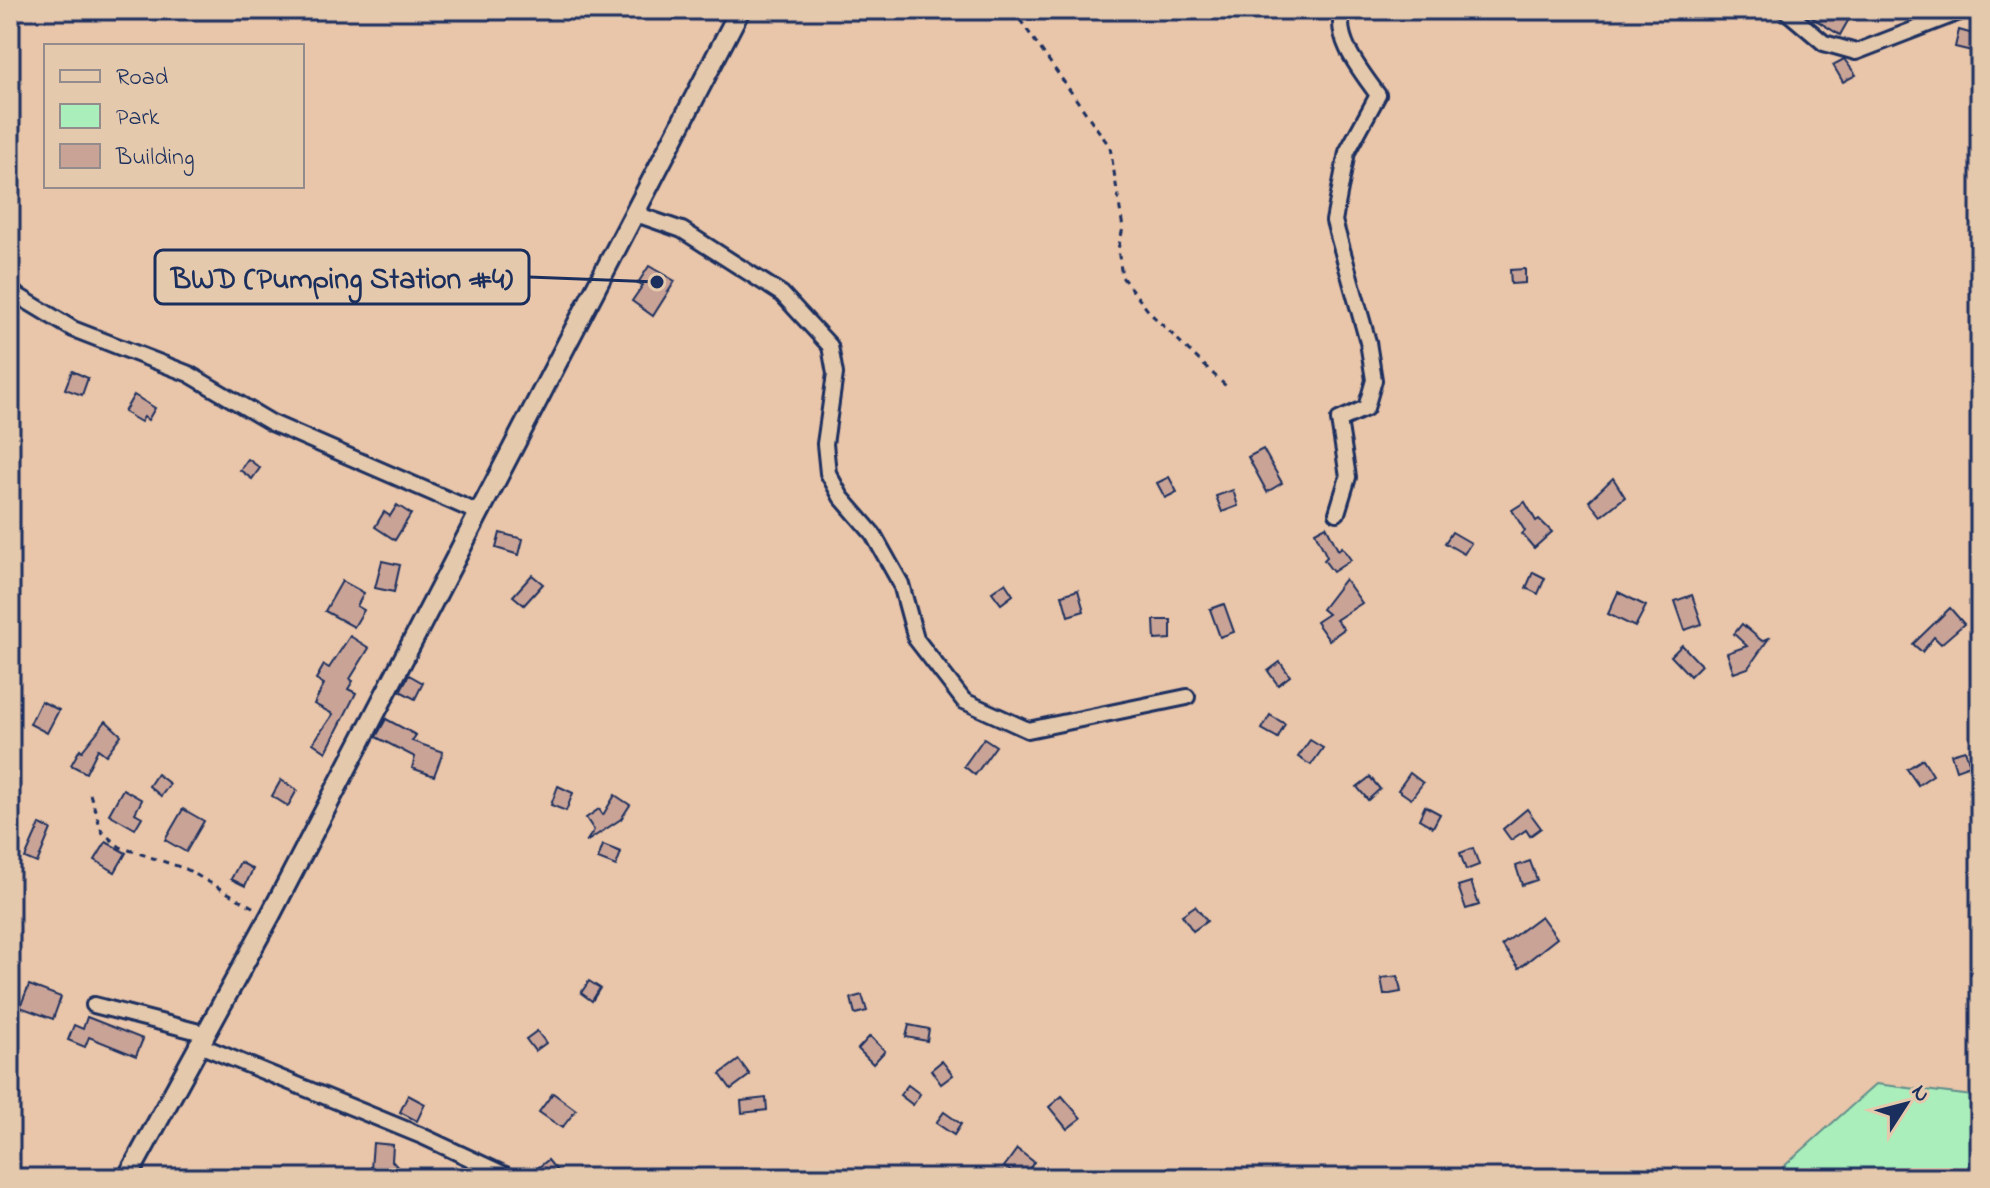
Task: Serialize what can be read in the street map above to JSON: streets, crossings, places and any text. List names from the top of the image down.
{
  "places": ["BWD (Pumping Station #4)"],
  "legend": ["Road", "Park", "Building"],
  "north": "top right"
}
